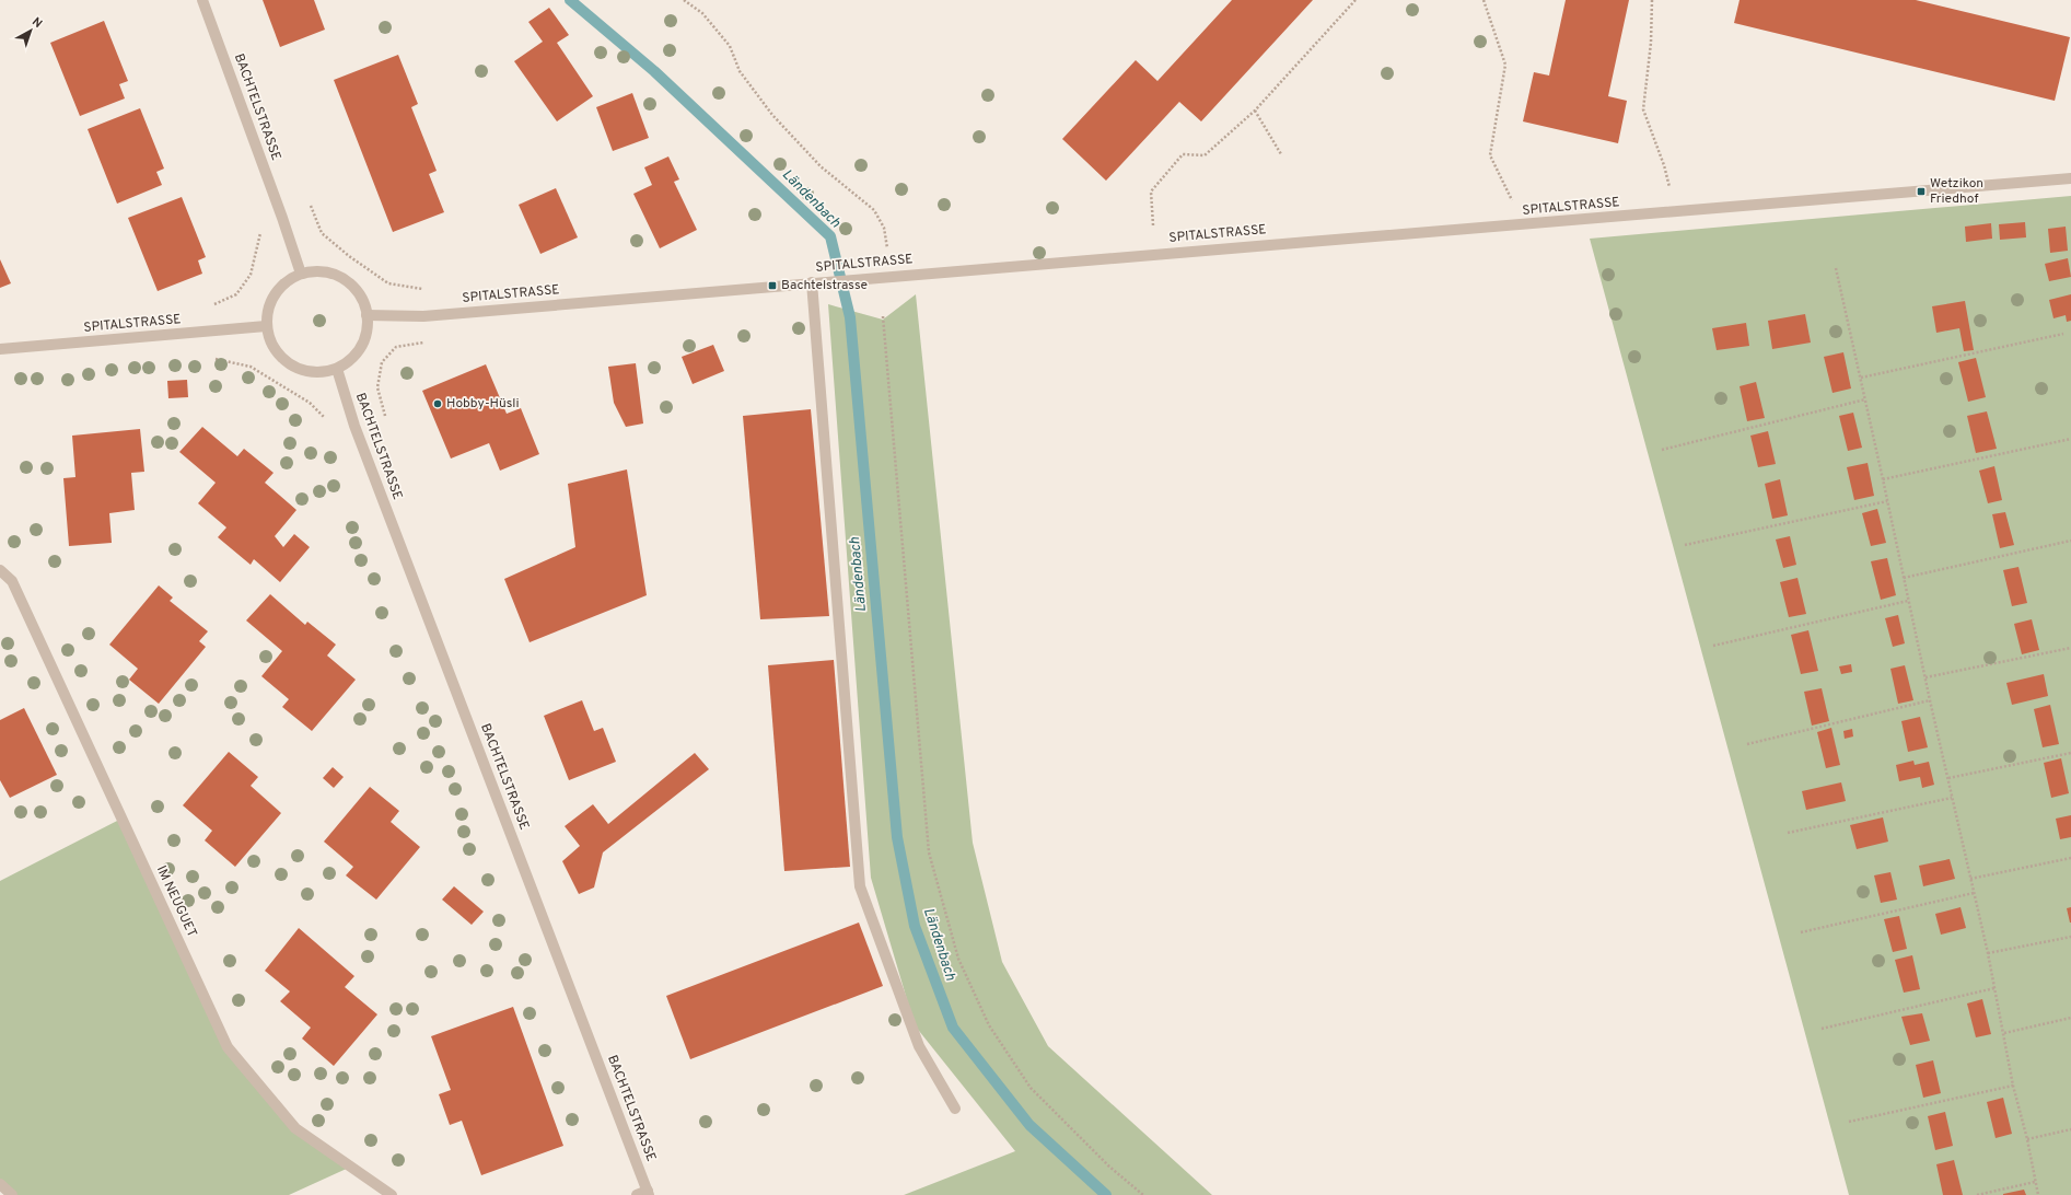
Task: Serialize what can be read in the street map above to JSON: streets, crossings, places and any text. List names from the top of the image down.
{
  "streets": {
    "street": ["BACHTELSTRASSE", "SPITALSTRASSE", "IM NEUGUET"]
  },
  "crossings": [
    ["BACHTELSTRASSE", "SPITALSTRASSE"]
  ],
  "water": ["Ländenbach"],
  "places": {
    "transit": ["Wetzikon Friedhof", "Bachtelstrasse"],
    "other": ["Hobby-Hüsli"]
  },
  "north": "top right"
}
